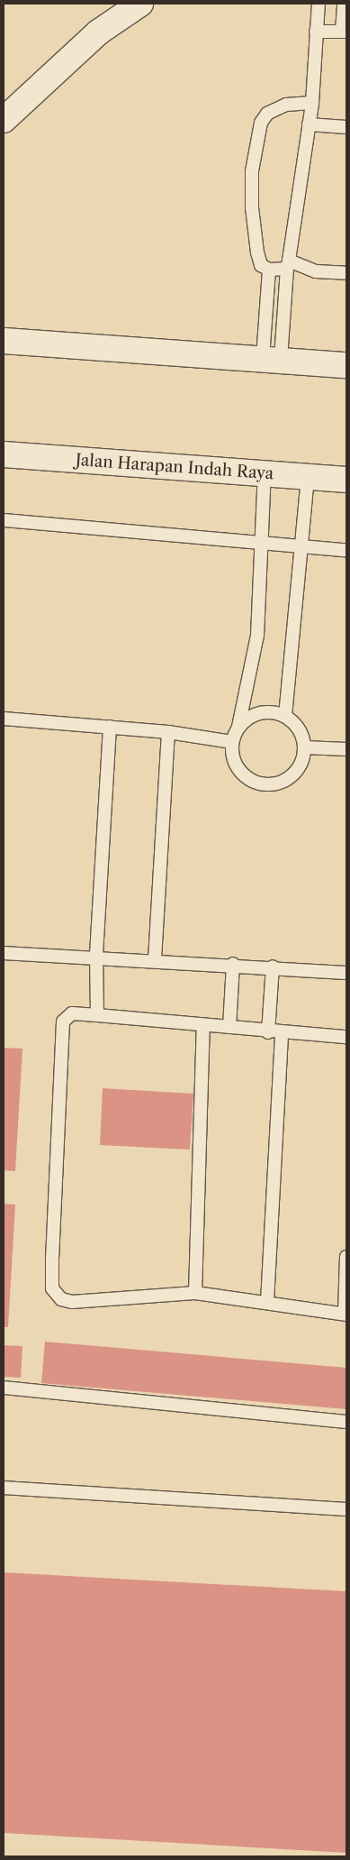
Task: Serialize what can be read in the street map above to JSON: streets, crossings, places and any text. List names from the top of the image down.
{
  "streets": {
    "street": ["Jalan Harapan Indah Raya"]
  }
}
